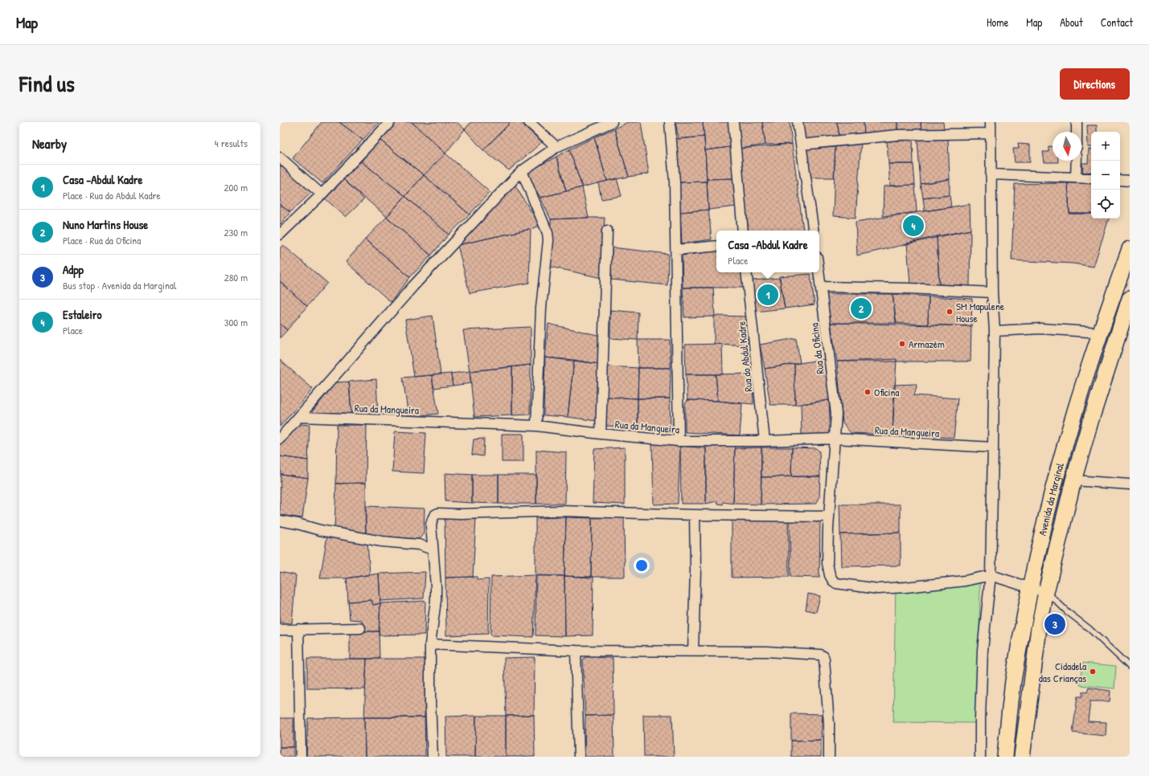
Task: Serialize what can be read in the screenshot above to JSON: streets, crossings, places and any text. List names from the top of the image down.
{
  "streets": {
    "main road": ["Avenida da Marginal"],
    "street": ["Rua da Oficina", "Rua do Abdul Kadre", "Rua da Mangueira"]
  },
  "crossings": [
    ["Rua da Oficina", "Rua da Mangueira"],
    ["Rua do Abdul Kadre", "Rua da Mangueira"]
  ],
  "places": [
    "SM Mapulene House",
    "Armazém",
    "Oficina",
    "Cidadela das Crianças"
  ],
  "north": "bottom",
  "page": {
    "header": "Map",
    "nav": [
      "Home",
      "Map",
      "About",
      "Contact"
    ],
    "title": "Find us",
    "buttons": "Directions",
    "heading": ["Nearby", "4 results"],
    "map_buttons": ["+", "−"],
    "list": [
      {
        "mark": "1",
        "name": "Casa -Abdul Kadre",
        "note": "Place · Rua do Abdul Kadre",
        "value": "200 m"
      },
      {
        "mark": "2",
        "name": "Nuno Martins House",
        "note": "Place · Rua da Oficina",
        "value": "230 m"
      },
      {
        "mark": "3",
        "name": "Adpp",
        "note": "Bus stop · Avenida da Marginal",
        "value": "280 m"
      },
      {
        "mark": "4",
        "name": "Estaleiro",
        "note": "Place",
        "value": "300 m"
      }
    ],
    "pins": [
      "4",
      "1",
      "2",
      "3"
    ],
    "popup": ["Casa -Abdul Kadre", "Place"]
  }
}
